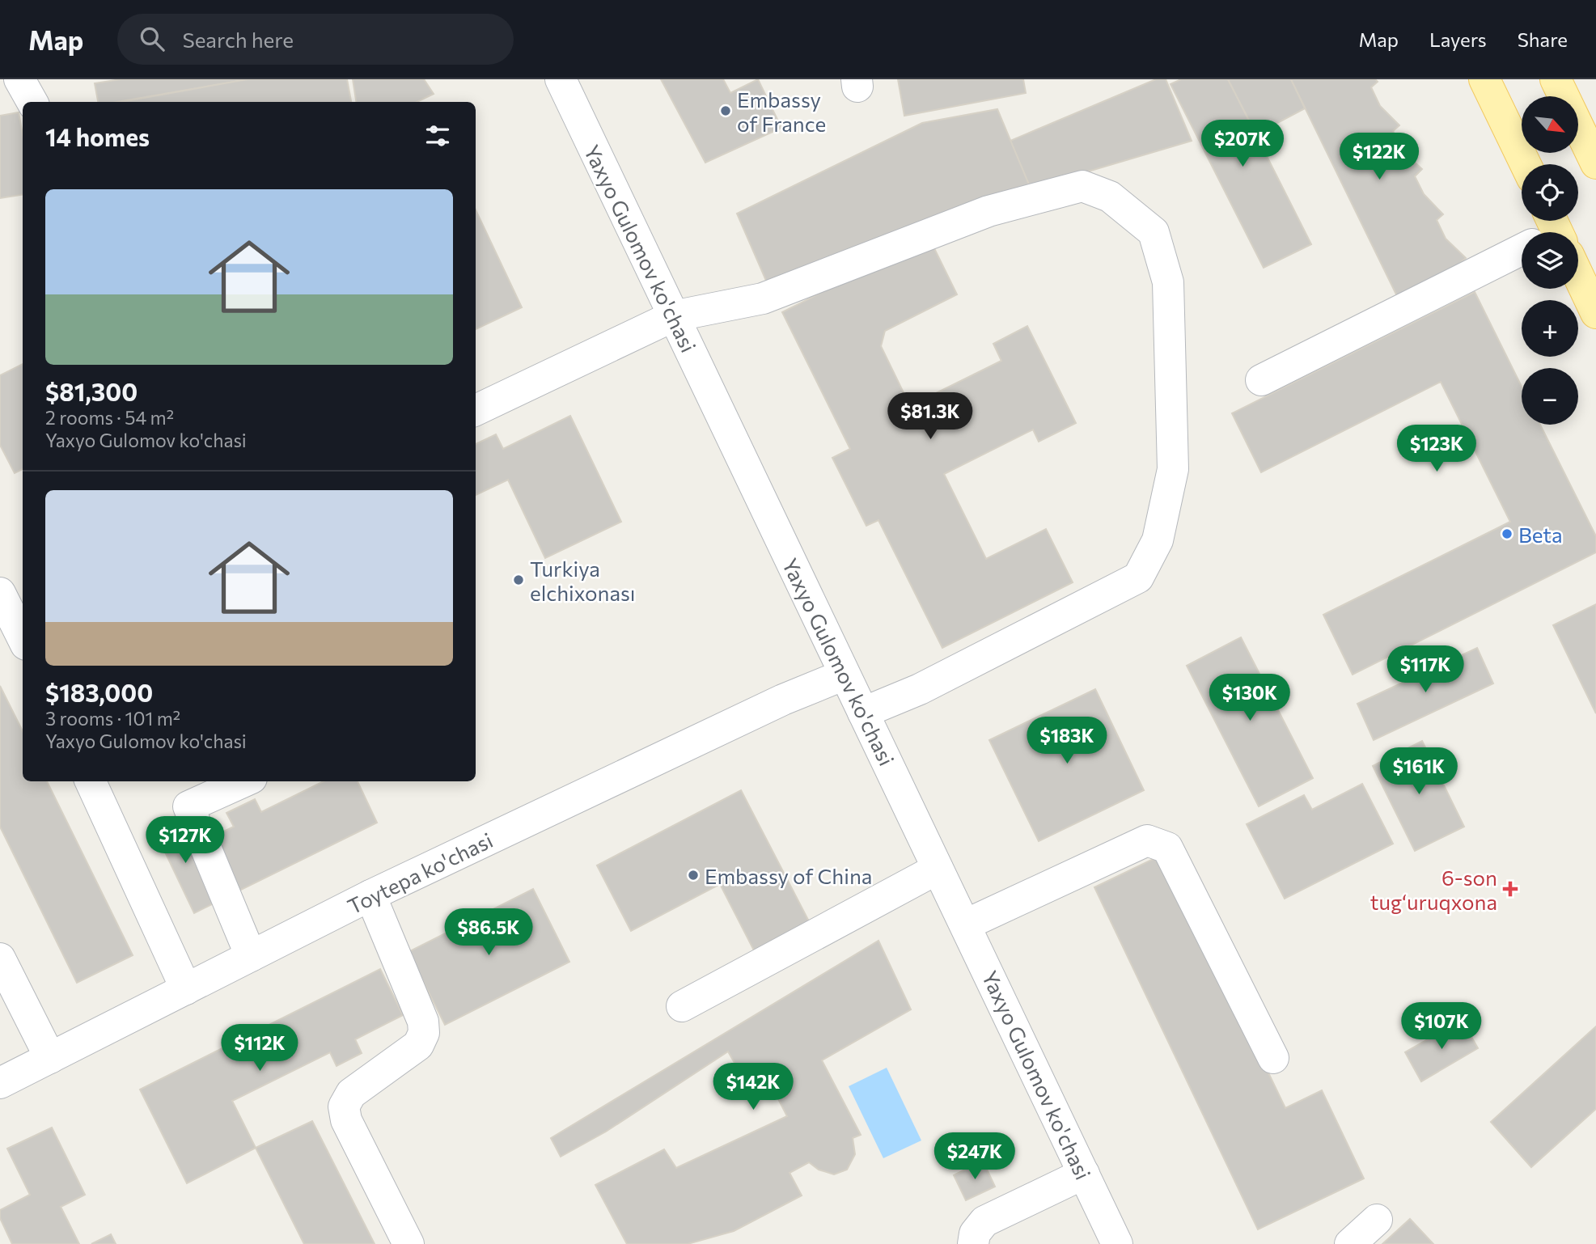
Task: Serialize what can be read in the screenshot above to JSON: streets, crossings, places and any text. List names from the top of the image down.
{
  "streets": {
    "street": ["Yaxyo Gulomov ko'chasi", "Toytepa ko'chasi"]
  },
  "crossings": [
    ["Yaxyo Gulomov ko'chasi", "Toytepa ko'chasi"]
  ],
  "places": {
    "other": [
      "Embassy of France",
      "Beta",
      "Turkiya elchixonası",
      "Embassy of China"
    ],
    "health": ["6-son tug‘uruqxona"]
  },
  "north": "bottom right",
  "page": {
    "header": "Map",
    "search": "Search here",
    "nav": ["Map", "Layers", "Share"],
    "map_buttons": ["+", "−"],
    "heading": "14 homes",
    "price": [
      "$207K",
      "$122K",
      "$81.3K",
      "$123K",
      "$117K",
      "$130K",
      "$183K",
      "$161K",
      "$127K",
      "$86.5K",
      "$107K",
      "$112K",
      "$142K",
      "$247K"
    ],
    "list": [
      {
        "name": "$81,300",
        "note": "2 rooms · 54 m² · Yaxyo Gulomov ko'chasi"
      },
      {
        "name": "$183,000",
        "note": "3 rooms · 101 m² · Yaxyo Gulomov ko'chasi"
      }
    ]
  }
}
